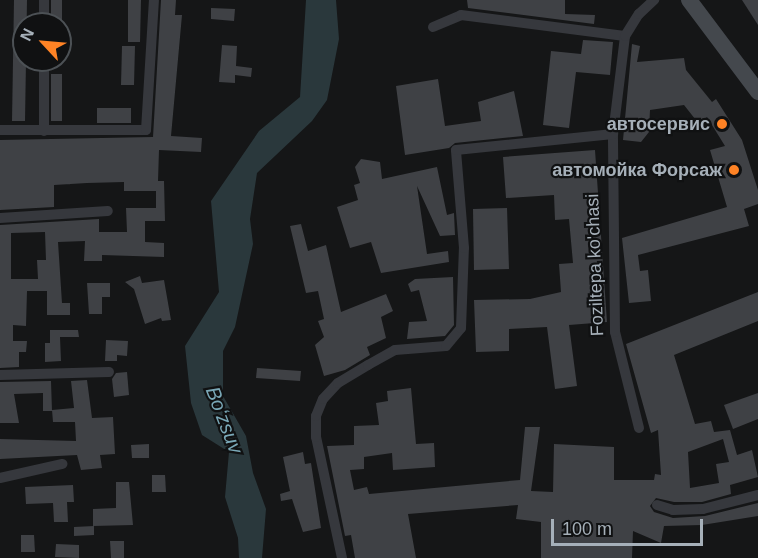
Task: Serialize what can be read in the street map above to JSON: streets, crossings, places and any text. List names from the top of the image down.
{
  "streets": {
    "street": ["Foziltepa ko'chasi"]
  },
  "water": ["Boʻzsuv"],
  "places": ["автосервис", "автомойка Форсаж"],
  "scale_bar": "100 m",
  "north": "top left"
}
